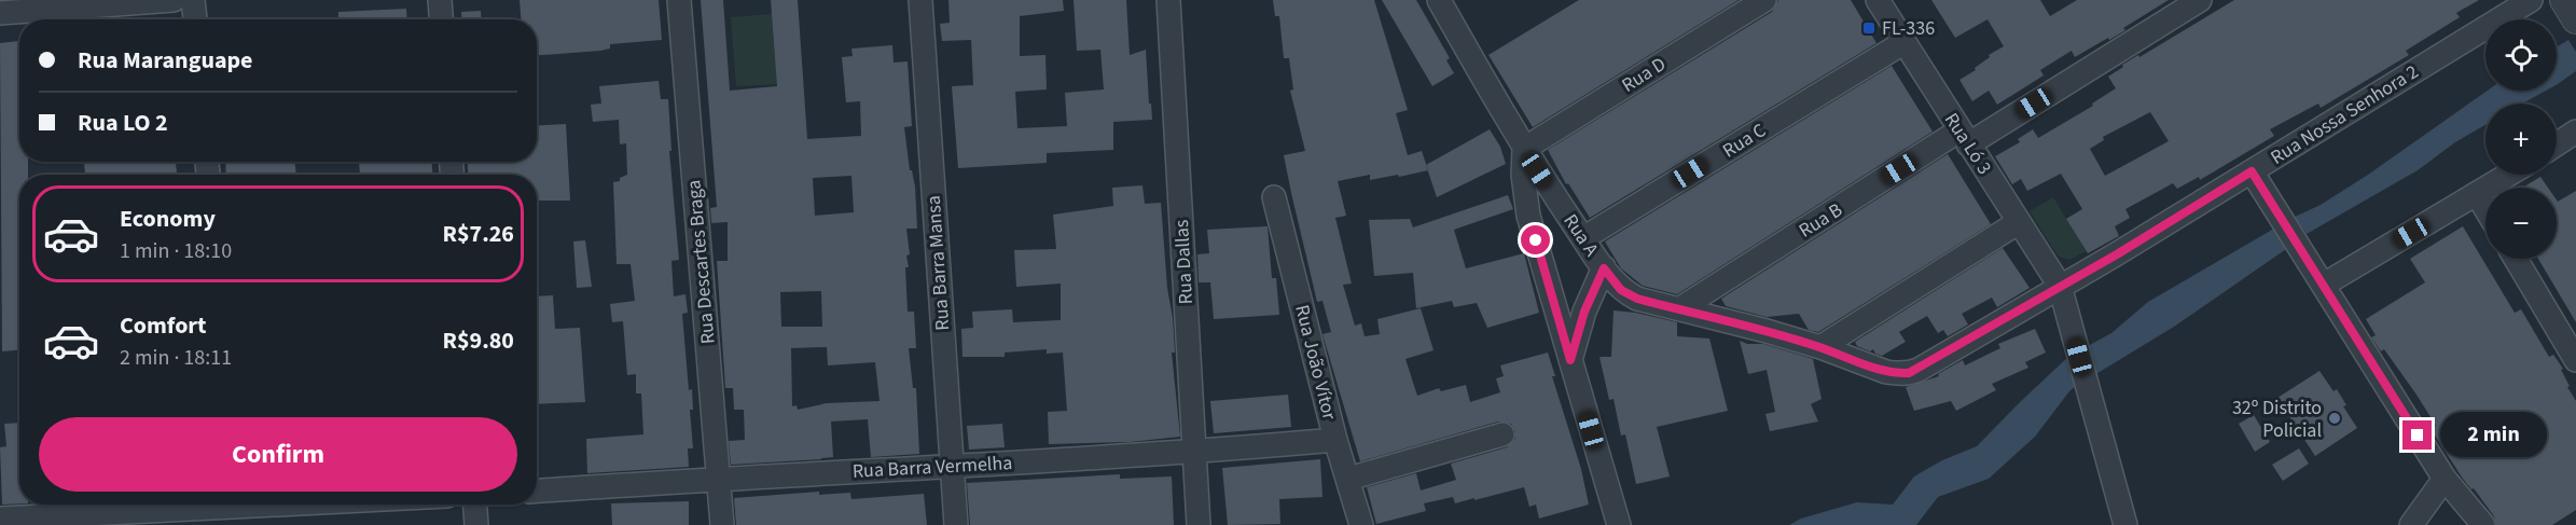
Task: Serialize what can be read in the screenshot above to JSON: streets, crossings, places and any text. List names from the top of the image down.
{
  "streets": {
    "street": [
      "Rua D",
      "Rua Nossa Senhora 2",
      "Rua C",
      "Rua Ló 3",
      "Rua B",
      "Rua A",
      "Rua Descartes Braga",
      "Rua Dallas",
      "Rua Barra Mansa",
      "Rua João Vítor",
      "Rua Barra Vermelha"
    ]
  },
  "crossings": [
    ["Rua D", "Rua A"],
    ["Rua Nossa Senhora 2", "Rua Ló 3"],
    ["Rua Nossa Senhora 2", "Rua A"],
    ["Rua C", "Rua Ló 3"],
    ["Rua C", "Rua A"],
    ["Rua Ló 3", "Rua B"],
    ["Rua B", "Rua A"],
    ["Rua Descartes Braga", "Rua Barra Vermelha"],
    ["Rua Dallas", "Rua Barra Vermelha"],
    ["Rua Barra Mansa", "Rua Barra Vermelha"],
    ["Rua João Vítor", "Rua Barra Vermelha"]
  ],
  "places": {
    "transit": ["FL-336"],
    "other": ["32º Distrito Policial"]
  },
  "page": {
    "map_buttons": ["+", "−"],
    "banner": ["Rua Maranguape", "Rua LO 2"],
    "list": [
      {
        "name": "Economy",
        "note": "1 min · 18:10",
        "value": "R$7.26"
      },
      {
        "name": "Comfort",
        "note": "2 min · 18:11",
        "value": "R$9.80"
      }
    ],
    "buttons": "Confirm",
    "bubble": "2 min"
  }
}
